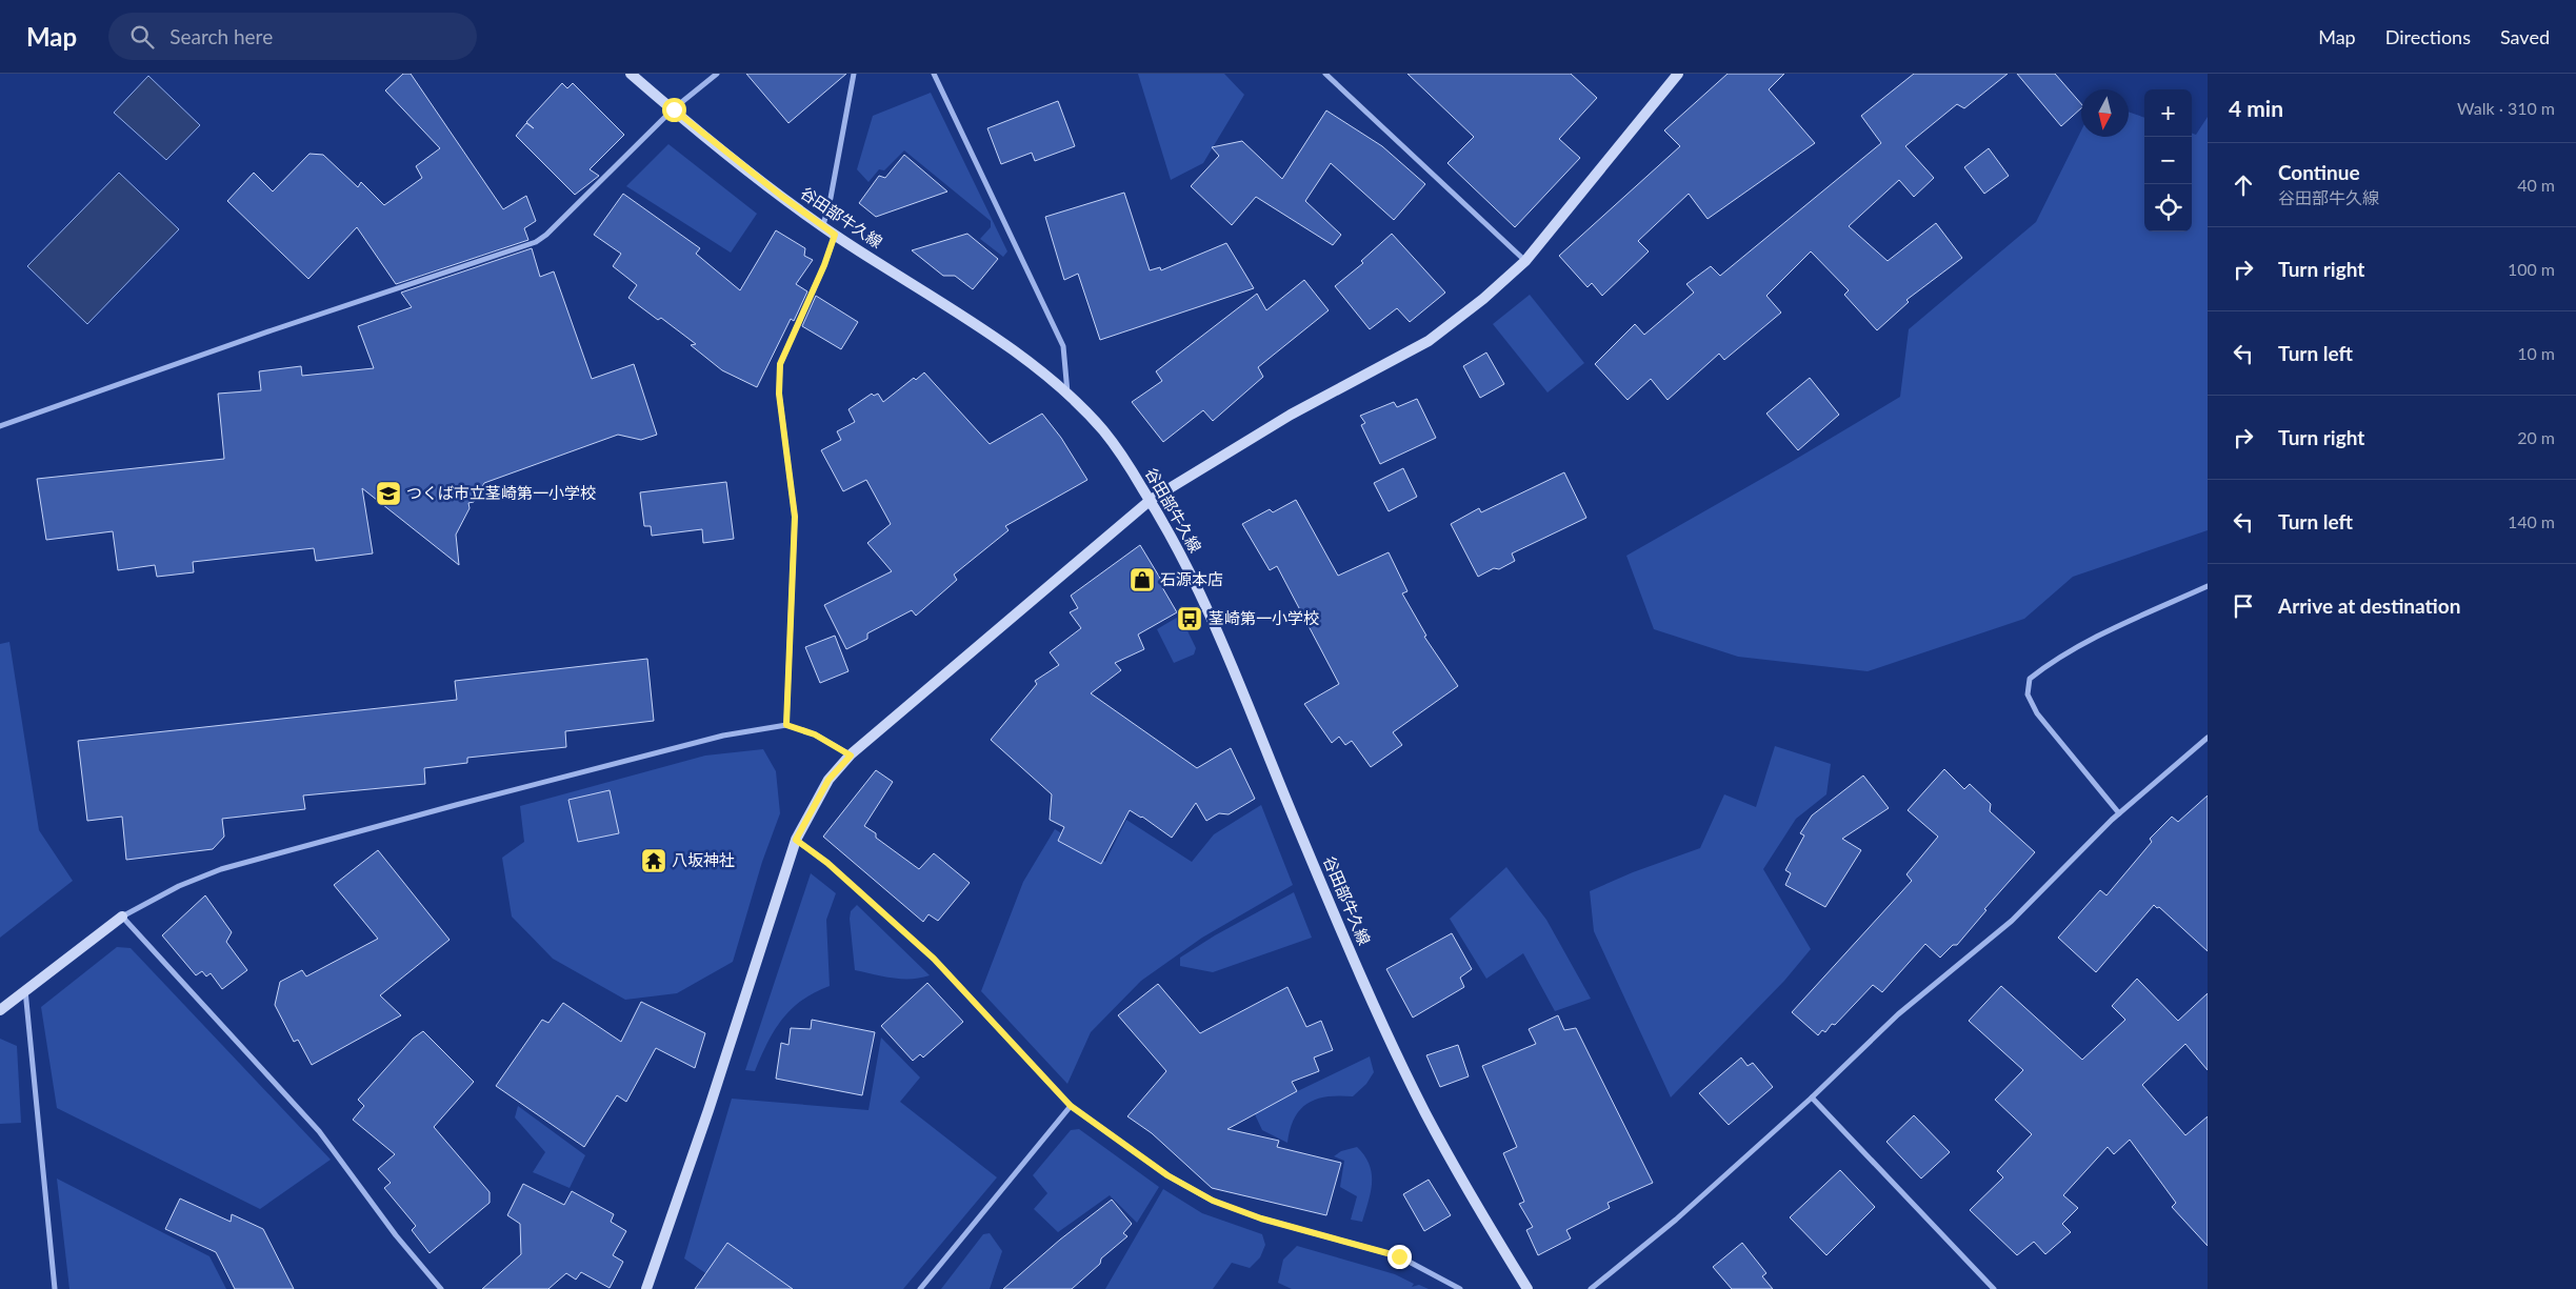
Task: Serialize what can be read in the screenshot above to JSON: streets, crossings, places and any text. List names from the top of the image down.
{
  "streets": {
    "street": ["谷田部牛久線"]
  },
  "places": {
    "school or university": ["つくば市立茎崎第一小学校"],
    "shop": ["石源本店"],
    "bus stop": ["茎崎第一小学校"],
    "temple": ["八坂神社"]
  },
  "north": "bottom",
  "page": {
    "header": "Map",
    "search": "Search here",
    "nav": ["Map", "Directions", "Saved"],
    "heading": ["4 min", "Walk · 310 m"],
    "map_buttons": ["+", "−"],
    "list": [
      ["Continue", "谷田部牛久線", "40 m"],
      ["Turn right", "100 m"],
      ["Turn left", "10 m"],
      ["Turn right", "20 m"],
      ["Turn left", "140 m"],
      "Arrive at destination"
    ]
  }
}
